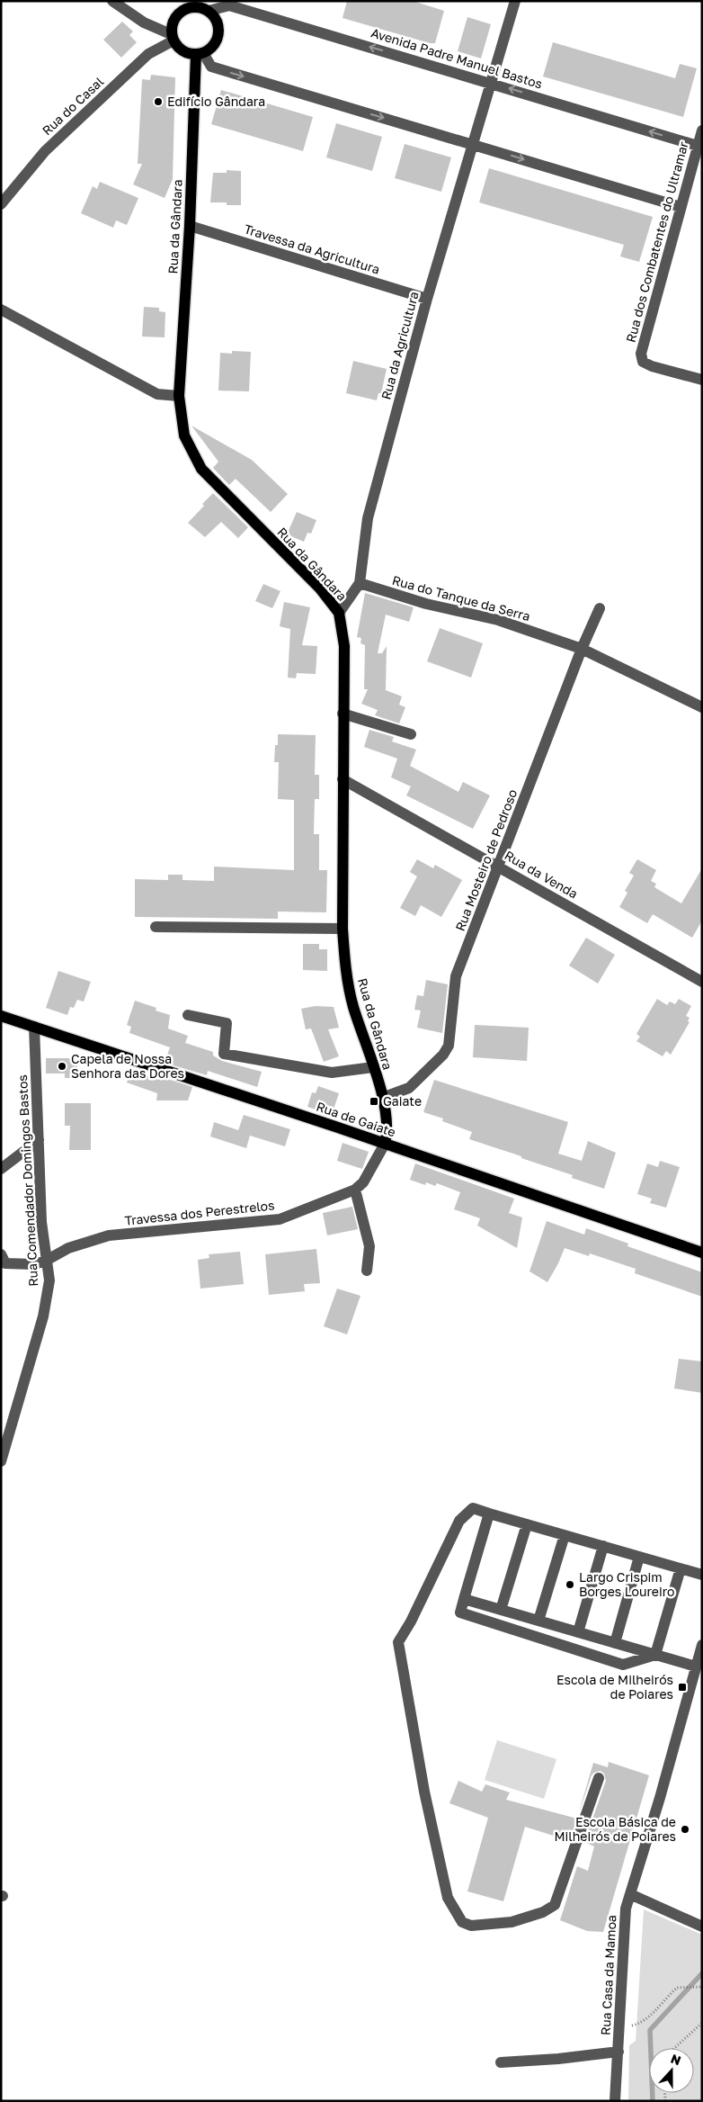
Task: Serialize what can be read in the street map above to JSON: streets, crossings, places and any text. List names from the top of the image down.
{
  "streets": {
    "main road": ["Rua da Gândara", "Rua de Gaiate"],
    "street": [
      "Avenida Padre Manuel Bastos",
      "Rua do Casal",
      "Rua dos Combatentes do Ultramar",
      "Travessa da Agricultura",
      "Rua da Agricultura",
      "Rua do Tanque da Serra",
      "Rua Mosteiro de Pedroso",
      "Rua da Venda",
      "Rua Comendador Domingos Bastos",
      "Travessa dos Perestrelos",
      "Rua Casa da Mamoa"
    ]
  },
  "crossings": [
    ["Avenida Padre Manuel Bastos", "Rua do Casal"],
    ["Avenida Padre Manuel Bastos", "Rua da Gândara"],
    ["Avenida Padre Manuel Bastos", "Rua dos Combatentes do Ultramar"],
    ["Avenida Padre Manuel Bastos", "Rua da Agricultura"],
    ["Rua do Casal", "Rua da Gândara"],
    ["Rua da Gândara", "Travessa da Agricultura"],
    ["Rua da Gândara", "Rua da Agricultura"],
    ["Rua da Gândara", "Rua Mosteiro de Pedroso"],
    ["Rua da Gândara", "Rua da Venda"],
    ["Rua da Gândara", "Rua de Gaiate"],
    ["Rua da Gândara", "Travessa dos Perestrelos"],
    ["Travessa da Agricultura", "Rua da Agricultura"],
    ["Rua da Agricultura", "Rua do Tanque da Serra"],
    ["Rua do Tanque da Serra", "Rua Mosteiro de Pedroso"],
    ["Rua Mosteiro de Pedroso", "Rua da Venda"],
    ["Rua de Gaiate", "Rua Comendador Domingos Bastos"],
    ["Rua de Gaiate", "Travessa dos Perestrelos"],
    ["Rua Comendador Domingos Bastos", "Travessa dos Perestrelos"]
  ],
  "places": {
    "other": [
      "Edifício Gândara",
      "Capela de Nossa Senhora das Dores",
      "Largo Crispim Borges Loureiro",
      "Escola Básica de Milheirós de Poiares"
    ],
    "transit": ["Gaiate", "Escola de Milheirós de Poiares"]
  },
  "north": "top"
}
